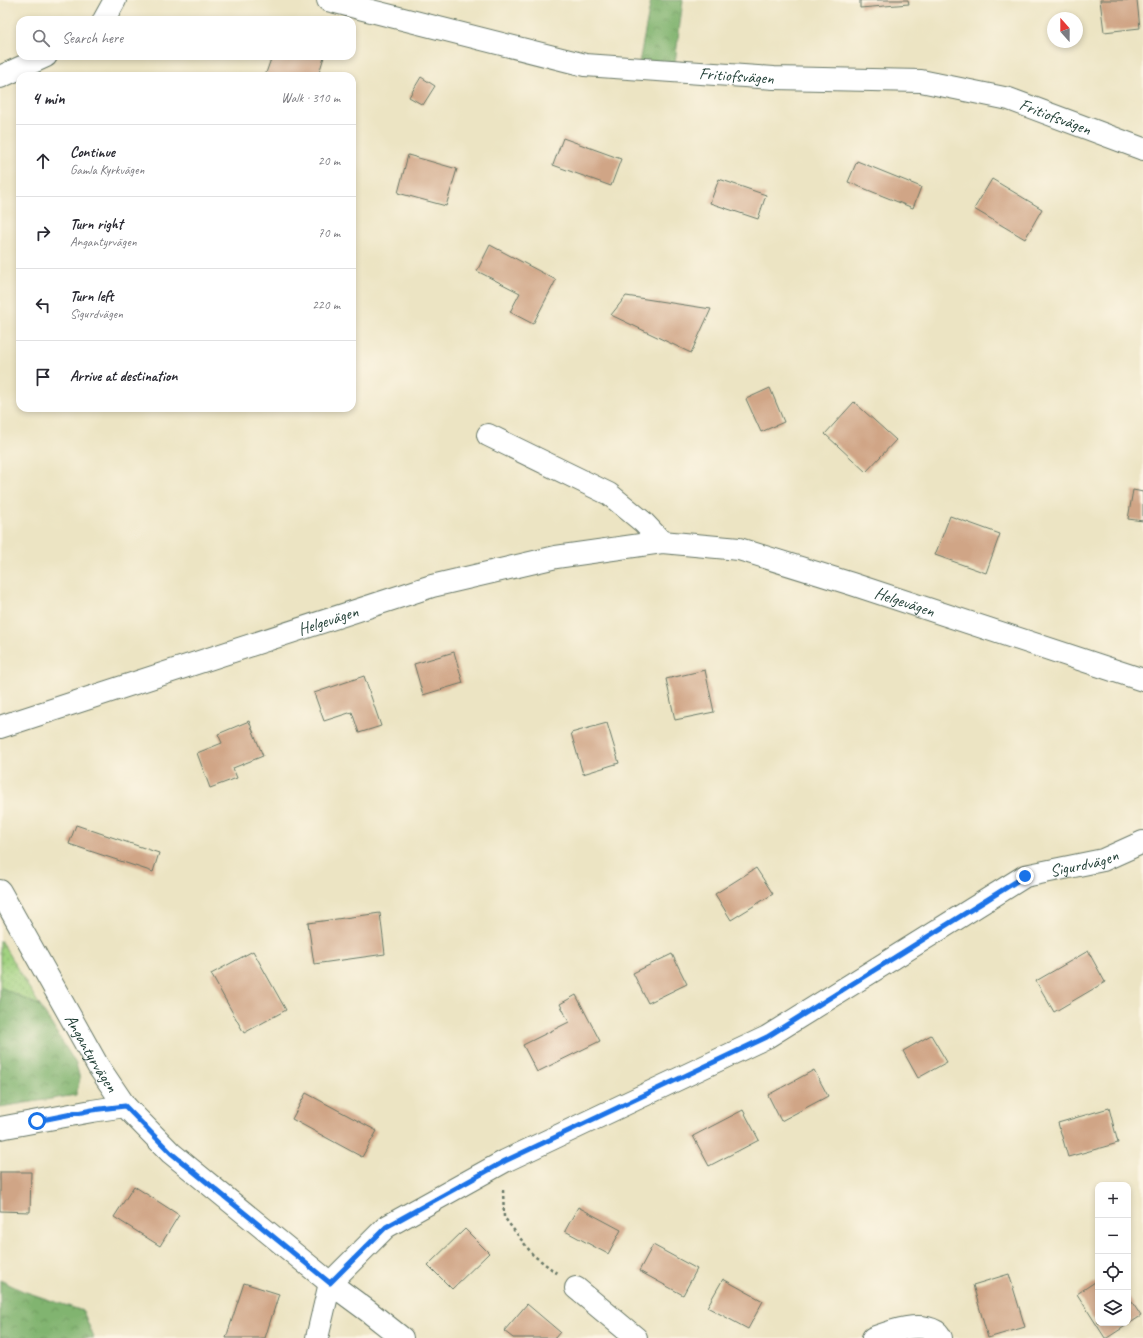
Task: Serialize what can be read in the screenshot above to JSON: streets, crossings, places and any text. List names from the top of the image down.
{
  "streets": {
    "street": [
      "Fritiofsvägen",
      "Helgevägen",
      "Sigurdvägen",
      "Angantyrvägen"
    ]
  },
  "crossings": [
    ["Sigurdvägen", "Angantyrvägen"]
  ],
  "north": "top",
  "page": {
    "search": "Search here",
    "heading": ["4 min", "Walk · 310 m"],
    "list": [
      ["Continue", "Gamla Kyrkvägen", "20 m"],
      ["Turn right", "Angantyrvägen", "70 m"],
      ["Turn left", "Sigurdvägen", "220 m"],
      "Arrive at destination"
    ],
    "map_buttons": ["+", "−"]
  }
}
